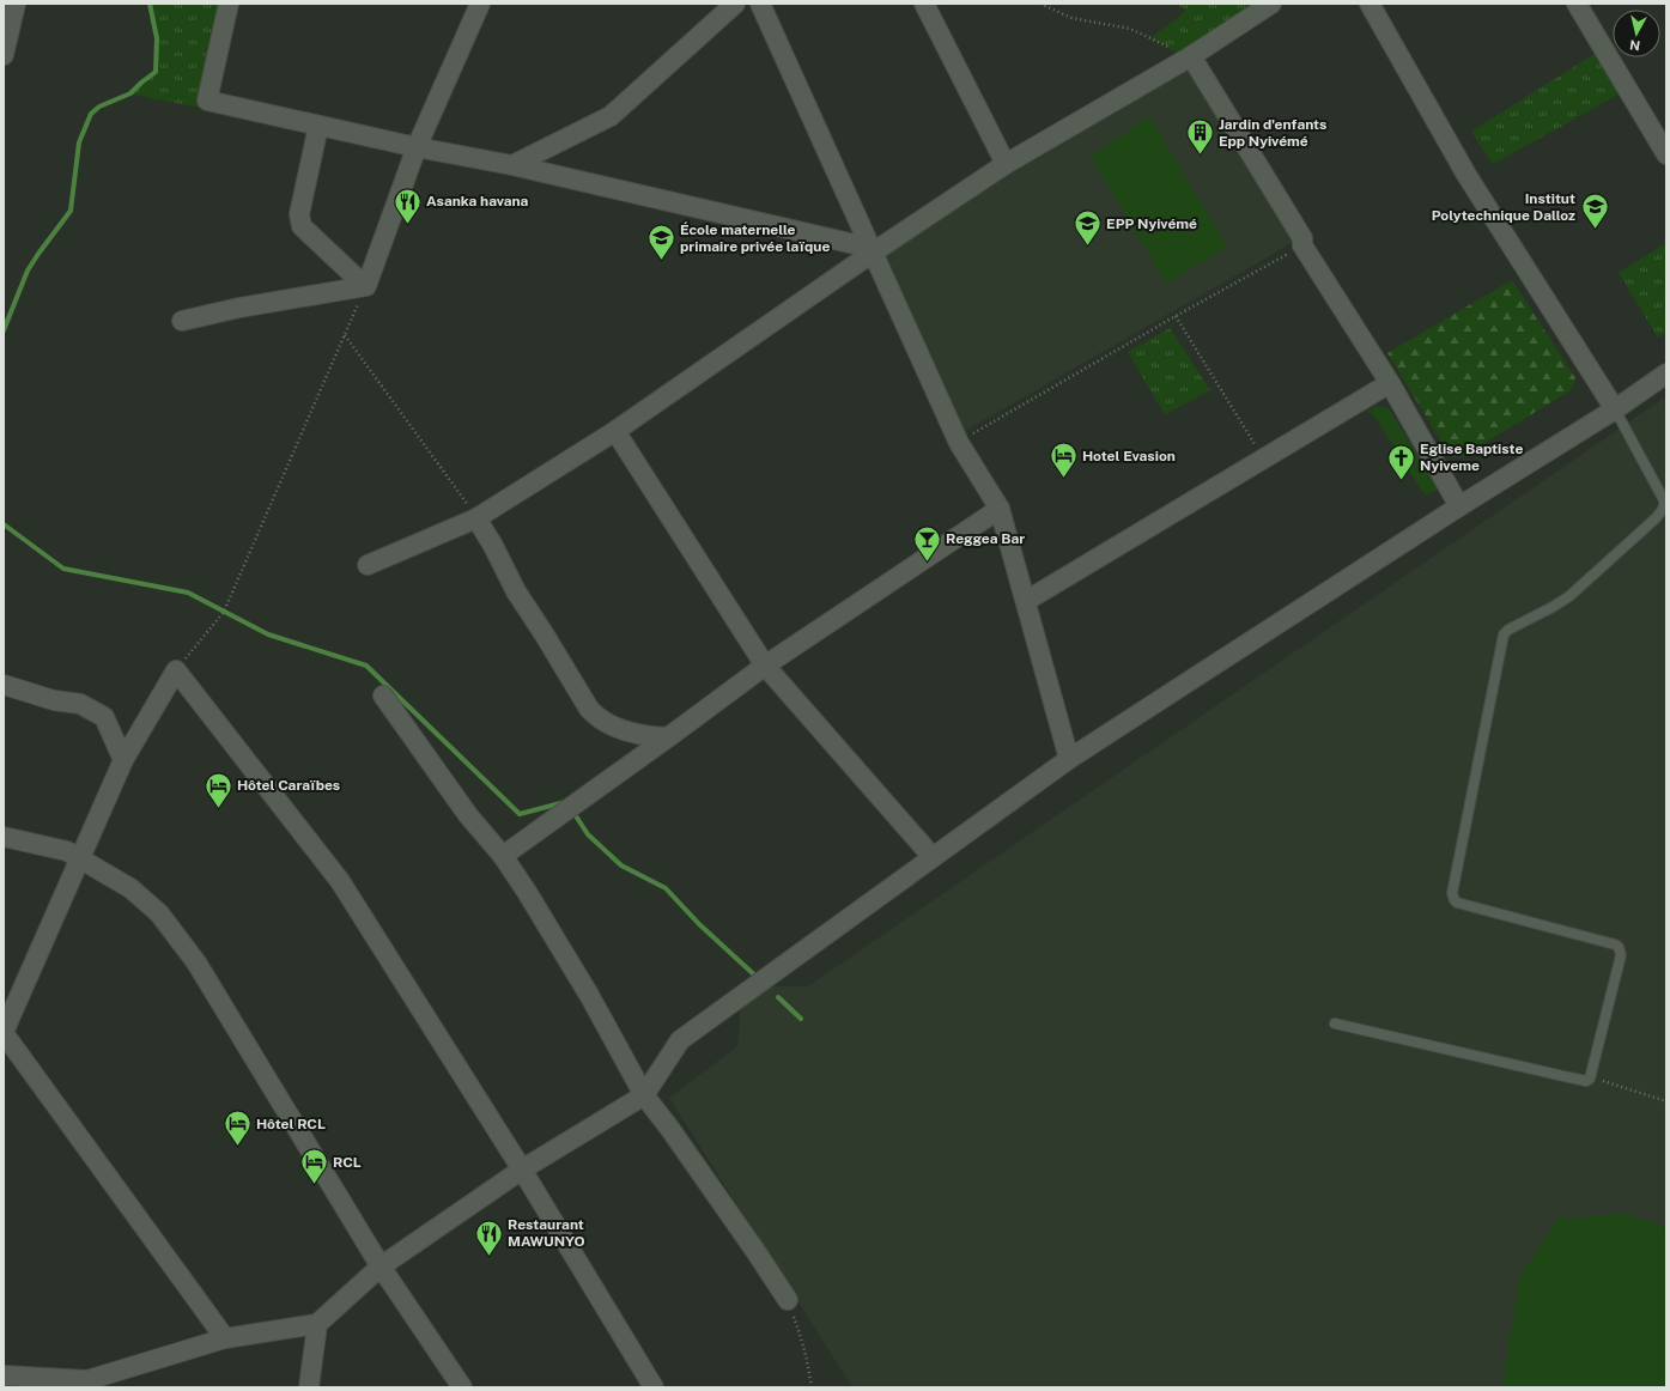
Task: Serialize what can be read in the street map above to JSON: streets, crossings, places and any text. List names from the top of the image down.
{
  "places": {
    "building": ["Jardin d'enfants Epp Nyivémé"],
    "restaurant": ["Asanka havana", "Restaurant MAWUNYO"],
    "school or university": ["Institut Polytechnique Dalloz", "EPP Nyivémé", "École maternelle primaire privée laïque"],
    "hotel": [
      "Hotel Evasion",
      "Hôtel Caraïbes",
      "Hôtel RCL",
      "RCL"
    ],
    "church": ["Eglise Baptiste Nyiveme"],
    "bar": ["Reggea Bar"]
  },
  "north": "bottom"
}
